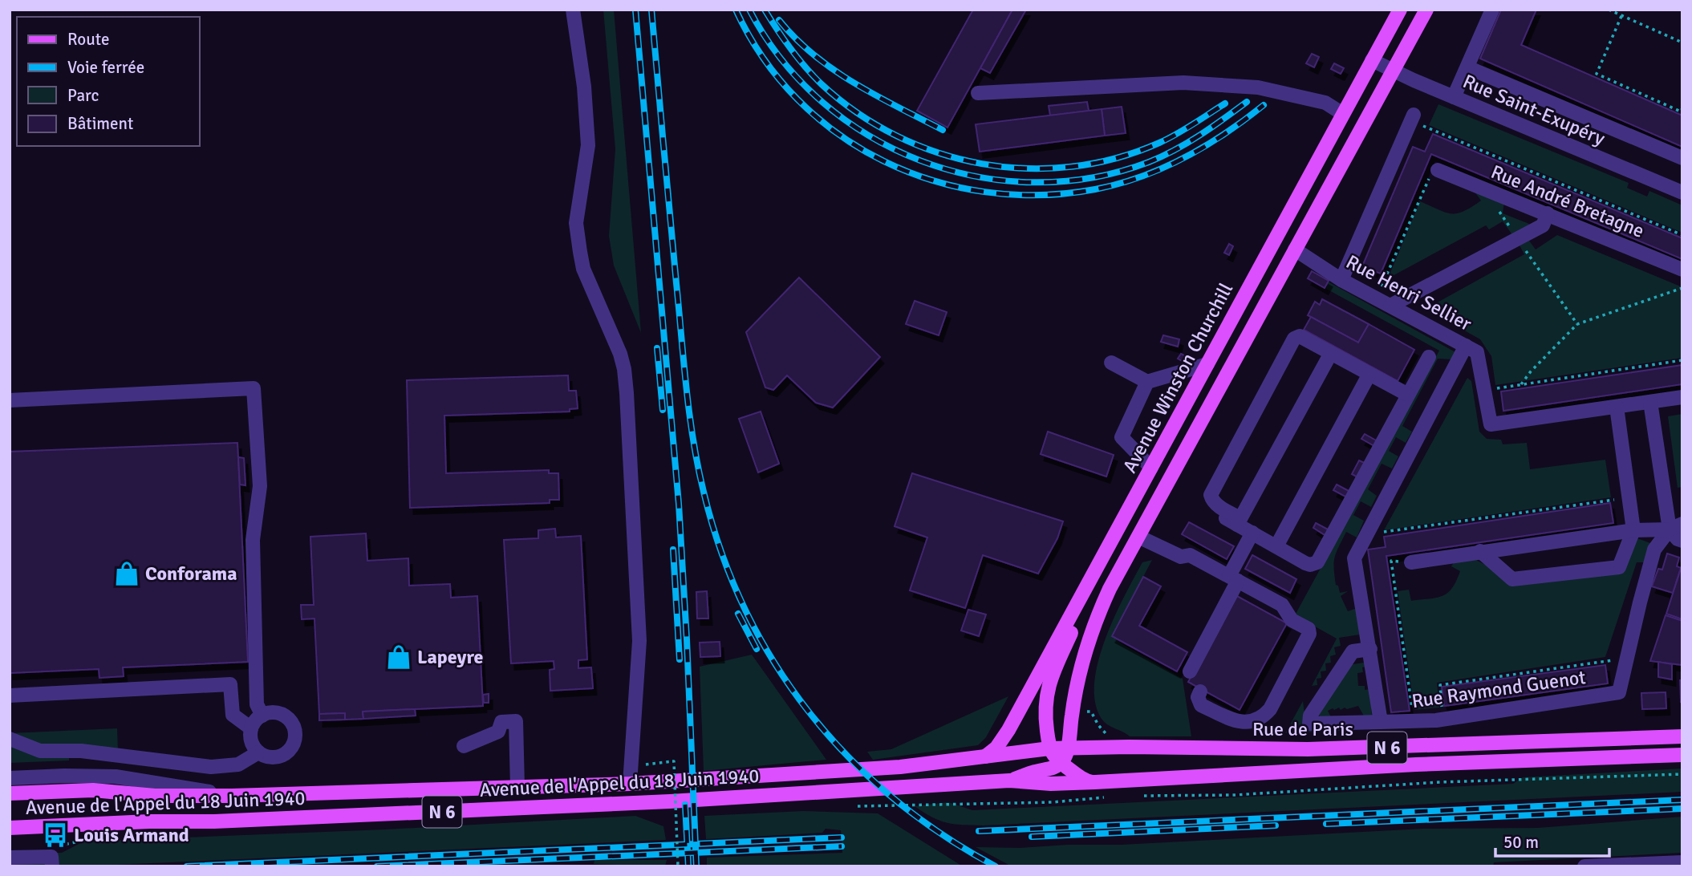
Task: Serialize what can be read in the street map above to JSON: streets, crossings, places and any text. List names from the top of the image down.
{
  "streets": {
    "main road": [
      "Avenue Winston Churchill",
      "Rue de Paris",
      "N 6",
      "Avenue de l'Appel du 18 Juin 1940"
    ],
    "street": [
      "Rue Saint-Exupéry",
      "Rue André Bretagne",
      "Rue Henri Sellier",
      "Rue Raymond Guenot"
    ]
  },
  "crossings": [
    ["Rue Saint-Exupéry", "Avenue Winston Churchill"],
    ["Rue Henri Sellier", "Avenue Winston Churchill"],
    ["Avenue Winston Churchill", "Rue de Paris"],
    ["Avenue Winston Churchill", "N 6"],
    ["Rue de Paris", "N 6"],
    ["Rue de Paris", "Avenue de l'Appel du 18 Juin 1940"],
    ["N 6", "Avenue de l'Appel du 18 Juin 1940"]
  ],
  "places": {
    "shop": ["Conforama", "Lapeyre"],
    "bus stop": ["Louis Armand"]
  },
  "legend": [
    "Route",
    "Voie ferrée",
    "Parc",
    "Bâtiment"
  ],
  "scale_bar": "50 m"
}
